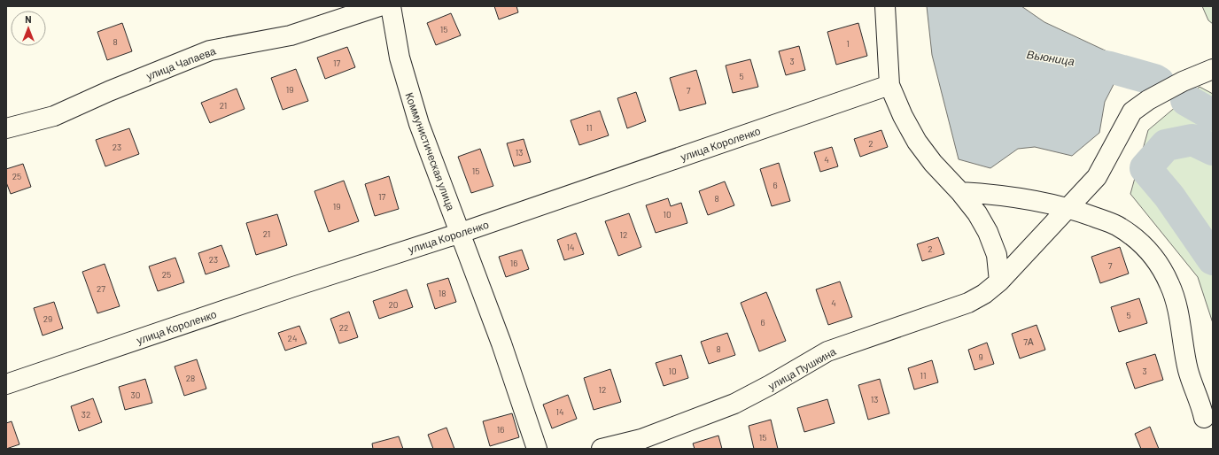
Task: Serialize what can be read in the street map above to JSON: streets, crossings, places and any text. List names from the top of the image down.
{
  "streets": {
    "street": [
      "улица Чапаева",
      "улица Короленко",
      "Коммунистическая улица",
      "улица Пушкина"
    ]
  },
  "crossings": [
    ["улица Короленко", "Коммунистическая улица"]
  ],
  "water": ["Вьюница"],
  "house_numbers": [
    "15",
    "8",
    "1",
    "3",
    "17",
    "5",
    "19",
    "7",
    "21",
    "11",
    "2",
    "23",
    "13",
    "4",
    "15",
    "25",
    "6",
    "17",
    "8",
    "19",
    "10",
    "21",
    "12",
    "14",
    "2",
    "23",
    "16",
    "7",
    "25",
    "27",
    "18",
    "4",
    "20",
    "5",
    "29",
    "6",
    "22",
    "24",
    "7А",
    "8",
    "9",
    "10",
    "3",
    "11",
    "28",
    "12",
    "30",
    "13",
    "14",
    "32",
    "16",
    "15"
  ],
  "north": "top"
}
